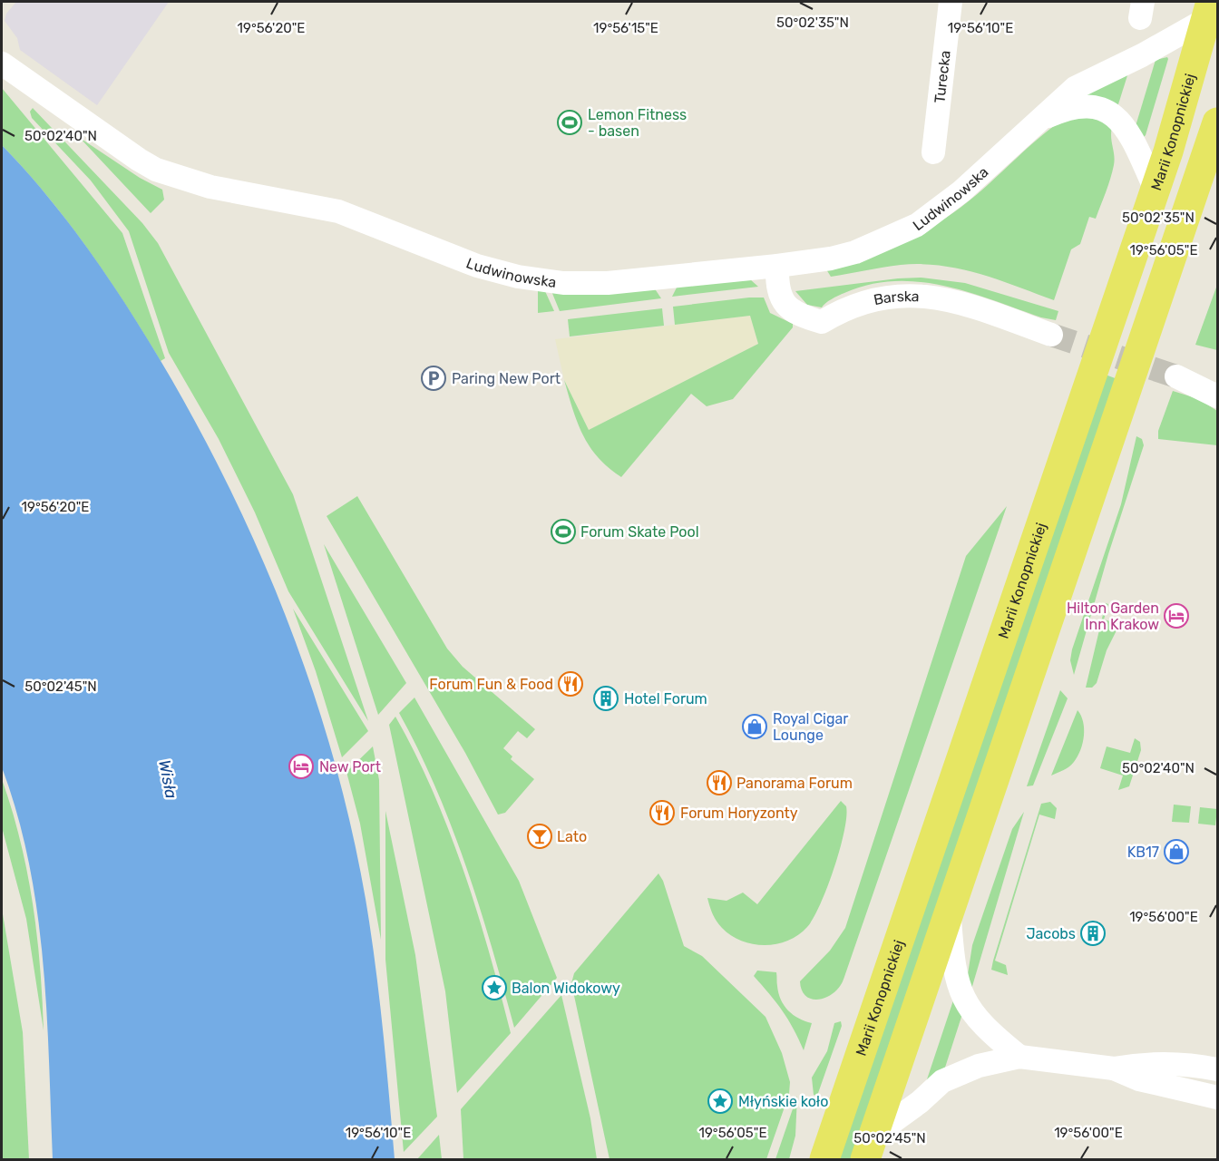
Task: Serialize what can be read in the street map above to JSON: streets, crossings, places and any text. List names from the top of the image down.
{
  "streets": {
    "main road": ["Marii Konopnickiej"],
    "street": ["Turecka", "Ludwinowska", "Barska"]
  },
  "crossings": [
    ["Marii Konopnickiej", "Ludwinowska"],
    ["Ludwinowska", "Barska"]
  ],
  "water": ["Wisła"],
  "places": {
    "sports": ["Lemon Fitness - basen", "Forum Skate Pool"],
    "parking": ["Paring New Port"],
    "hotel": ["Hilton Garden Inn Krakow", "New Port"],
    "restaurant": ["Forum Fun & Food", "Panorama Forum", "Forum Horyzonty"],
    "building": ["Hotel Forum", "Jacobs"],
    "shop": ["Royal Cigar Lounge", "KB17"],
    "bar": ["Lato"],
    "place": ["Balon Widokowy", "Młyńskie koło"]
  },
  "coordinates": [
    "50°02'35\"N",
    "19°56'20\"E",
    "19°56'15\"E",
    "19°56'10\"E",
    "50°02'40\"N",
    "19°56'05\"E",
    "50°02'45\"N",
    "19°56'00\"E"
  ]
}
